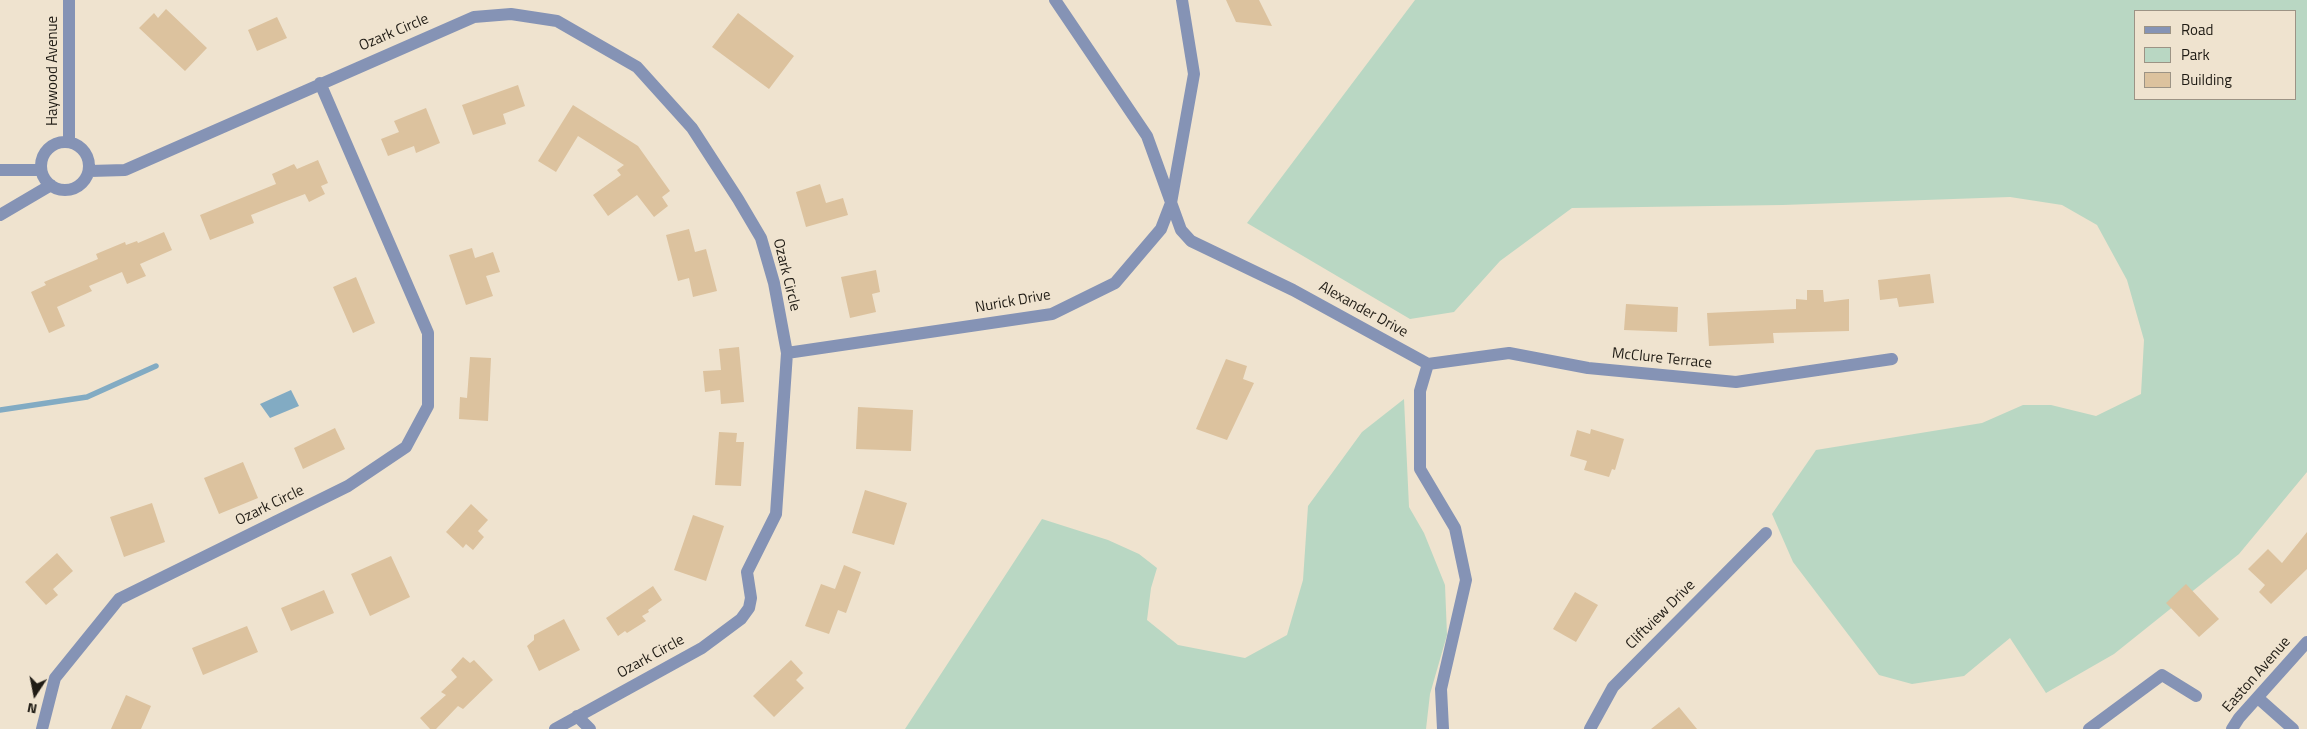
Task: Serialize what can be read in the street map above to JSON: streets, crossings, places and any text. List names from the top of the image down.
{
  "streets": {
    "street": [
      "Ozark Circle",
      "Haywood Avenue",
      "Nurick Drive",
      "Alexander Drive",
      "McClure Terrace",
      "Cliftview Drive",
      "Easton Avenue"
    ]
  },
  "crossings": [
    ["Ozark Circle", "Haywood Avenue"],
    ["Ozark Circle", "Nurick Drive"],
    ["Nurick Drive", "Alexander Drive"],
    ["Alexander Drive", "McClure Terrace"]
  ],
  "legend": ["Road", "Park", "Building"],
  "north": "bottom"
}
